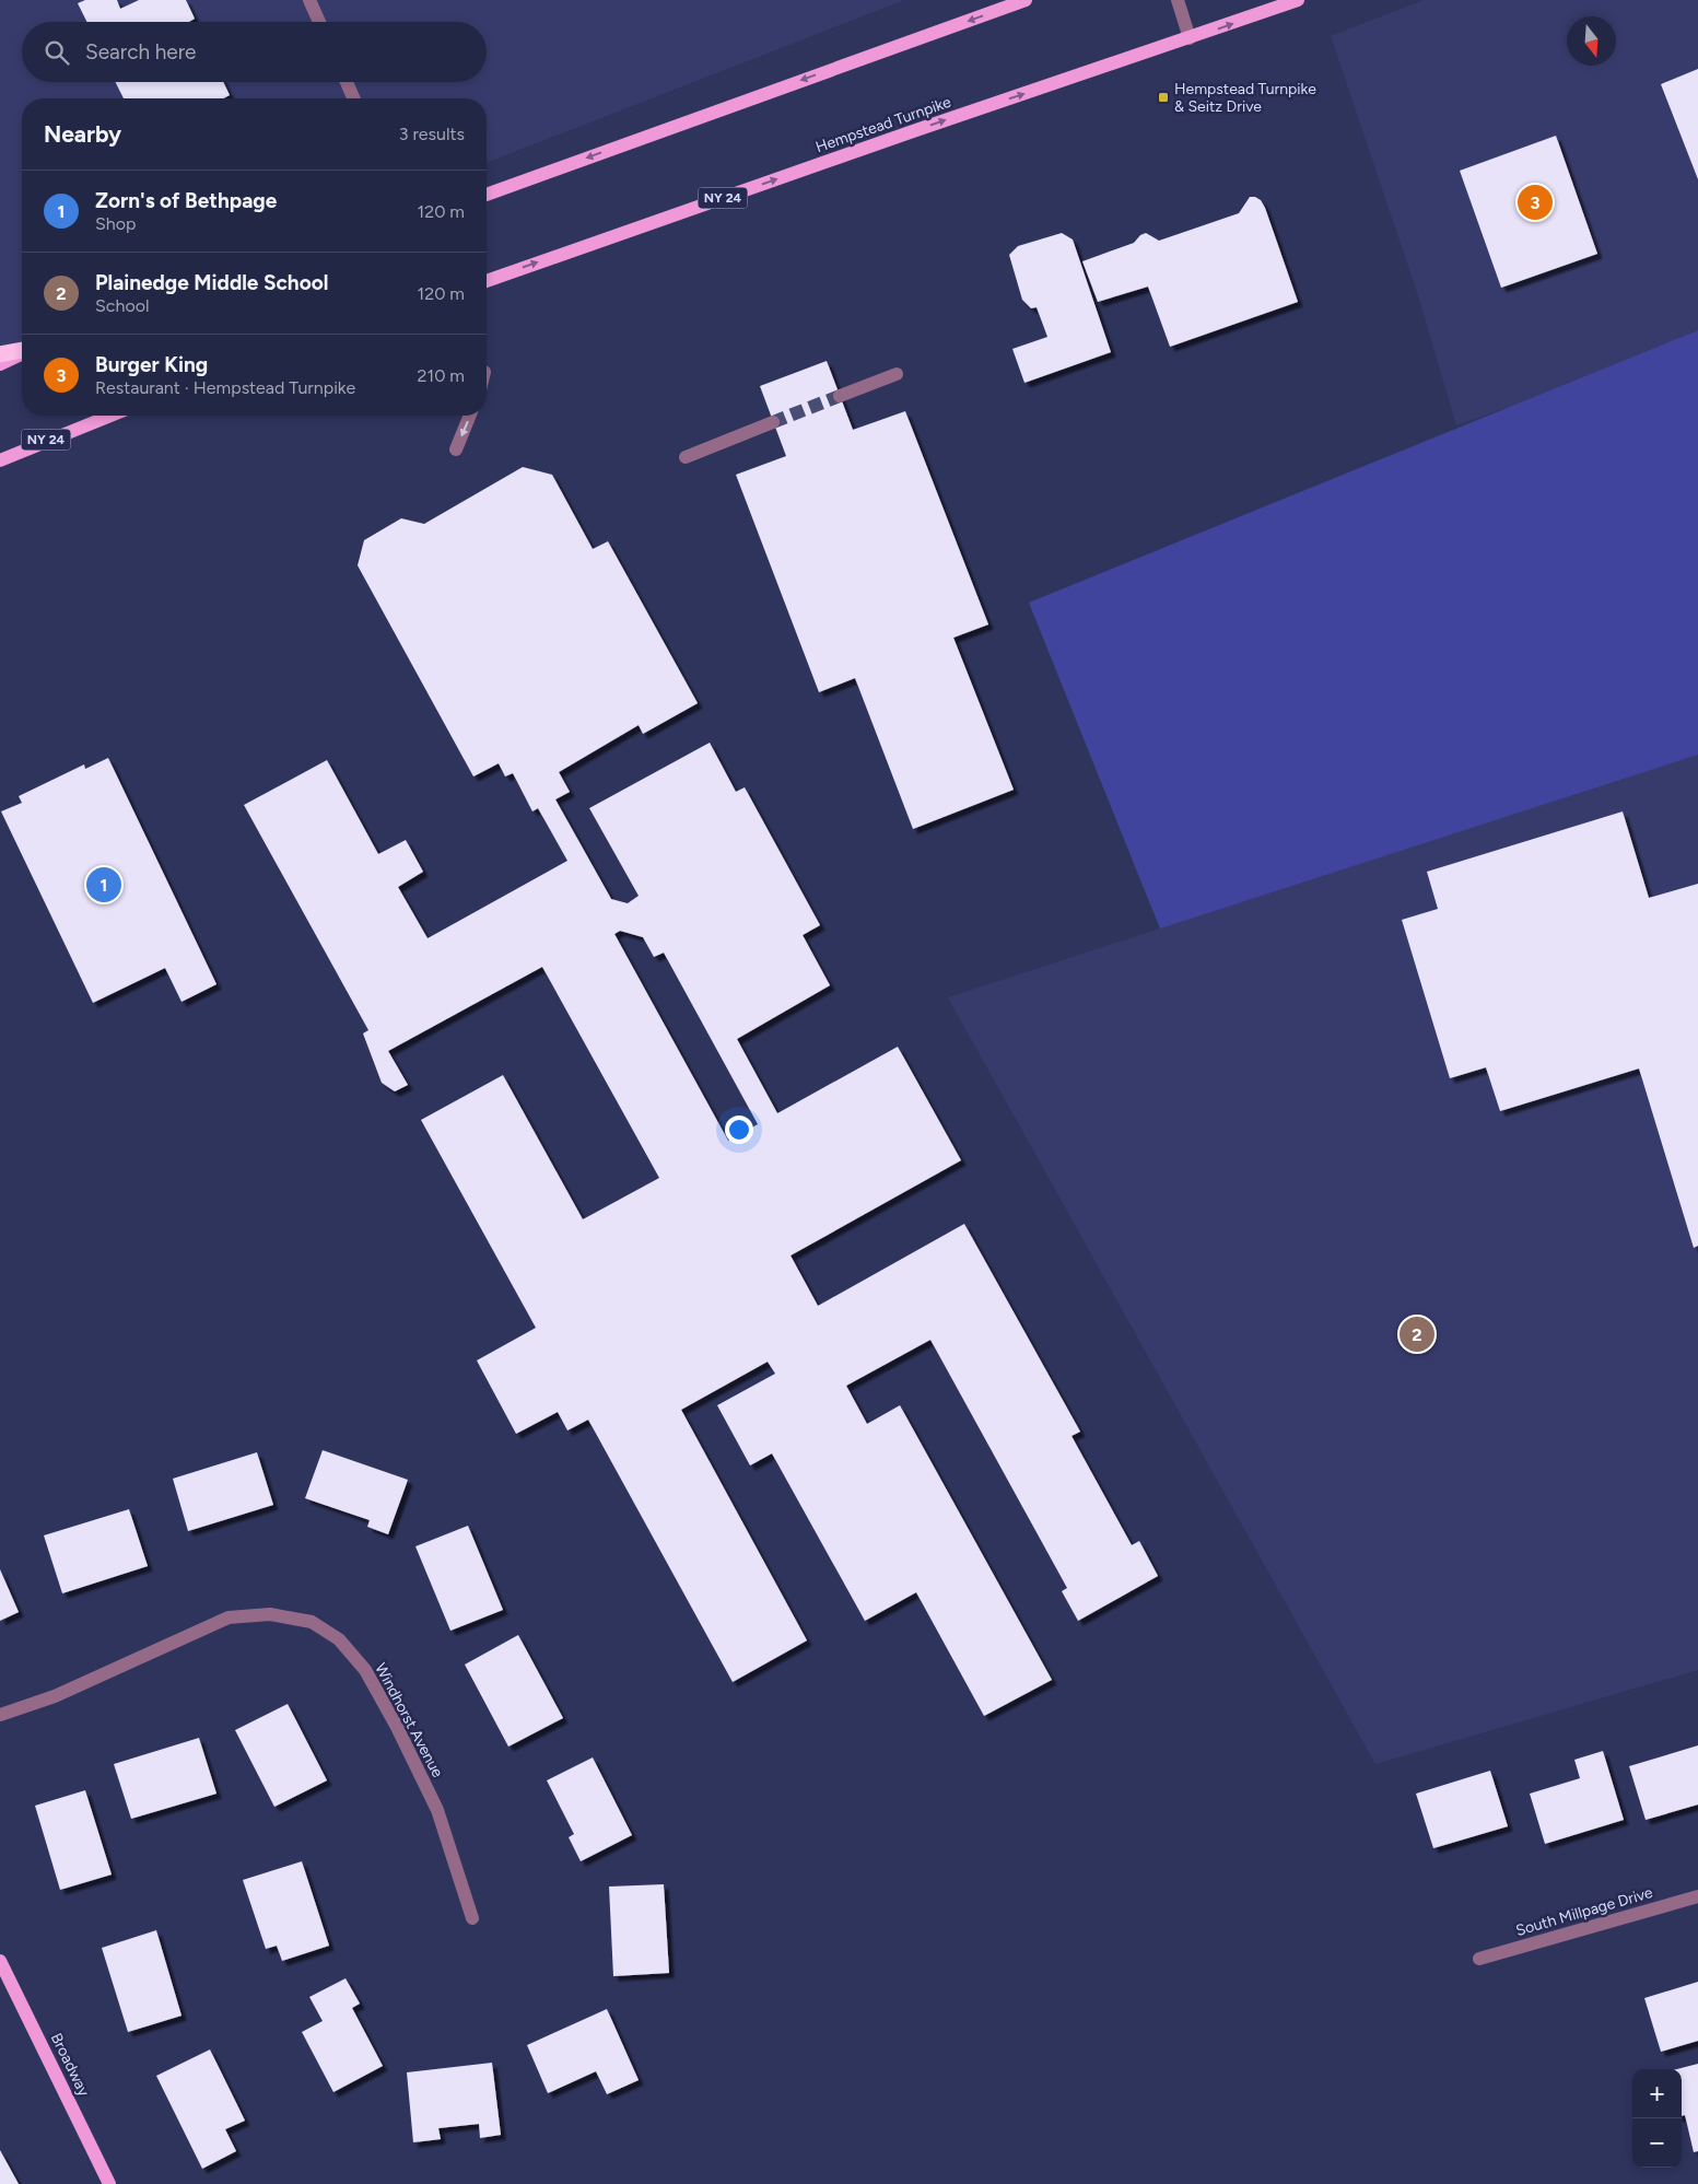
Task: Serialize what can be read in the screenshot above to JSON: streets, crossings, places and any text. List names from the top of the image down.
{
  "streets": {
    "main road": ["Hempstead Turnpike", "NY 24", "Broadway"],
    "street": ["Windhorst Avenue", "South Millpage Drive"]
  },
  "places": {
    "transit": ["Hempstead Turnpike & Seitz Drive"]
  },
  "north": "bottom",
  "page": {
    "search": "Search here",
    "heading": ["Nearby", "3 results"],
    "list": [
      {
        "mark": "1",
        "name": "Zorn's of Bethpage",
        "note": "Shop",
        "value": "120 m"
      },
      {
        "mark": "2",
        "name": "Plainedge Middle School",
        "note": "School",
        "value": "120 m"
      },
      {
        "mark": "3",
        "name": "Burger King",
        "note": "Restaurant · Hempstead Turnpike",
        "value": "210 m"
      }
    ],
    "pins": ["3", "1", "2"],
    "map_buttons": ["+", "−"]
  }
}
